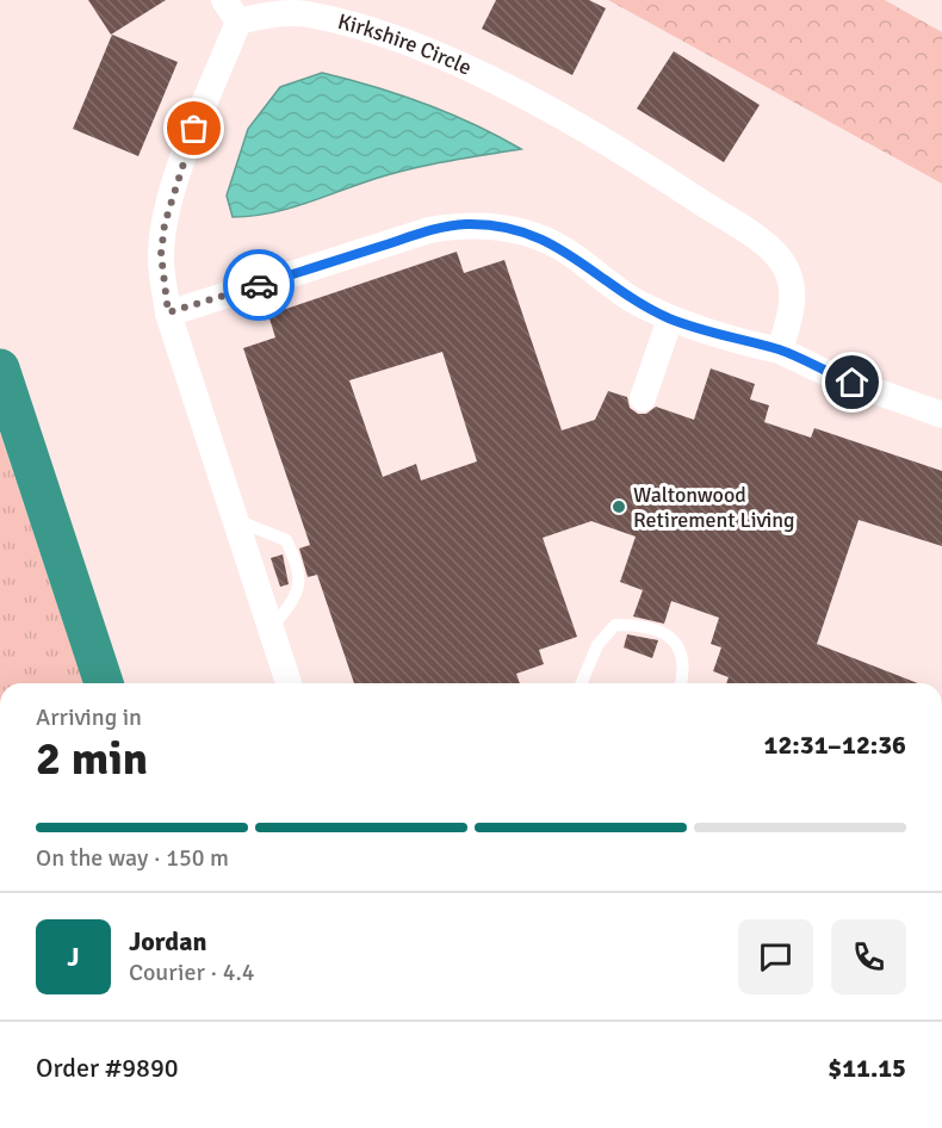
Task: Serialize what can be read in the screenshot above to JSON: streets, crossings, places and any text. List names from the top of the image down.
{
  "streets": {
    "street": ["Kirkshire Circle"]
  },
  "places": ["Waltonwood Retirement Living"],
  "page": {
    "heading": ["2 min", "Arriving in", "12:31–12:36"],
    "panel": [
      "Jordan",
      "Courier · 4.4",
      "Order #9890",
      "$11.15"
    ],
    "bar": "On the way · 150 m",
    "round": "J"
  }
}
